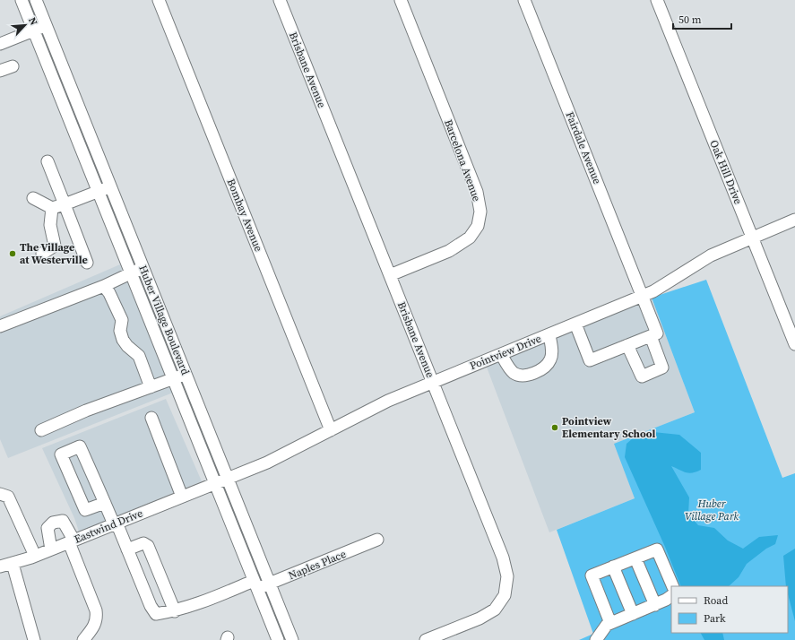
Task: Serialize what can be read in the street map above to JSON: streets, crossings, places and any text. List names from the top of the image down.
{
  "streets": {
    "street": [
      "Brisbane Avenue",
      "Fairdale Avenue",
      "Barcelona Avenue",
      "Oak Hill Drive",
      "Bombay Avenue",
      "Huber Village Boulevard",
      "Pointview Drive",
      "Eastwind Drive",
      "Naples Place"
    ]
  },
  "crossings": [
    ["Brisbane Avenue", "Barcelona Avenue"],
    ["Brisbane Avenue", "Pointview Drive"],
    ["Fairdale Avenue", "Pointview Drive"],
    ["Oak Hill Drive", "Pointview Drive"],
    ["Bombay Avenue", "Pointview Drive"],
    ["Huber Village Boulevard", "Pointview Drive"],
    ["Huber Village Boulevard", "Eastwind Drive"],
    ["Huber Village Boulevard", "Naples Place"],
    ["Pointview Drive", "Eastwind Drive"]
  ],
  "parks": ["Huber Village Park"],
  "places": ["The Village at Westerville", "Pointview Elementary School"],
  "legend": ["Road", "Park"],
  "scale_bar": "50 m",
  "north": "top right"
}
